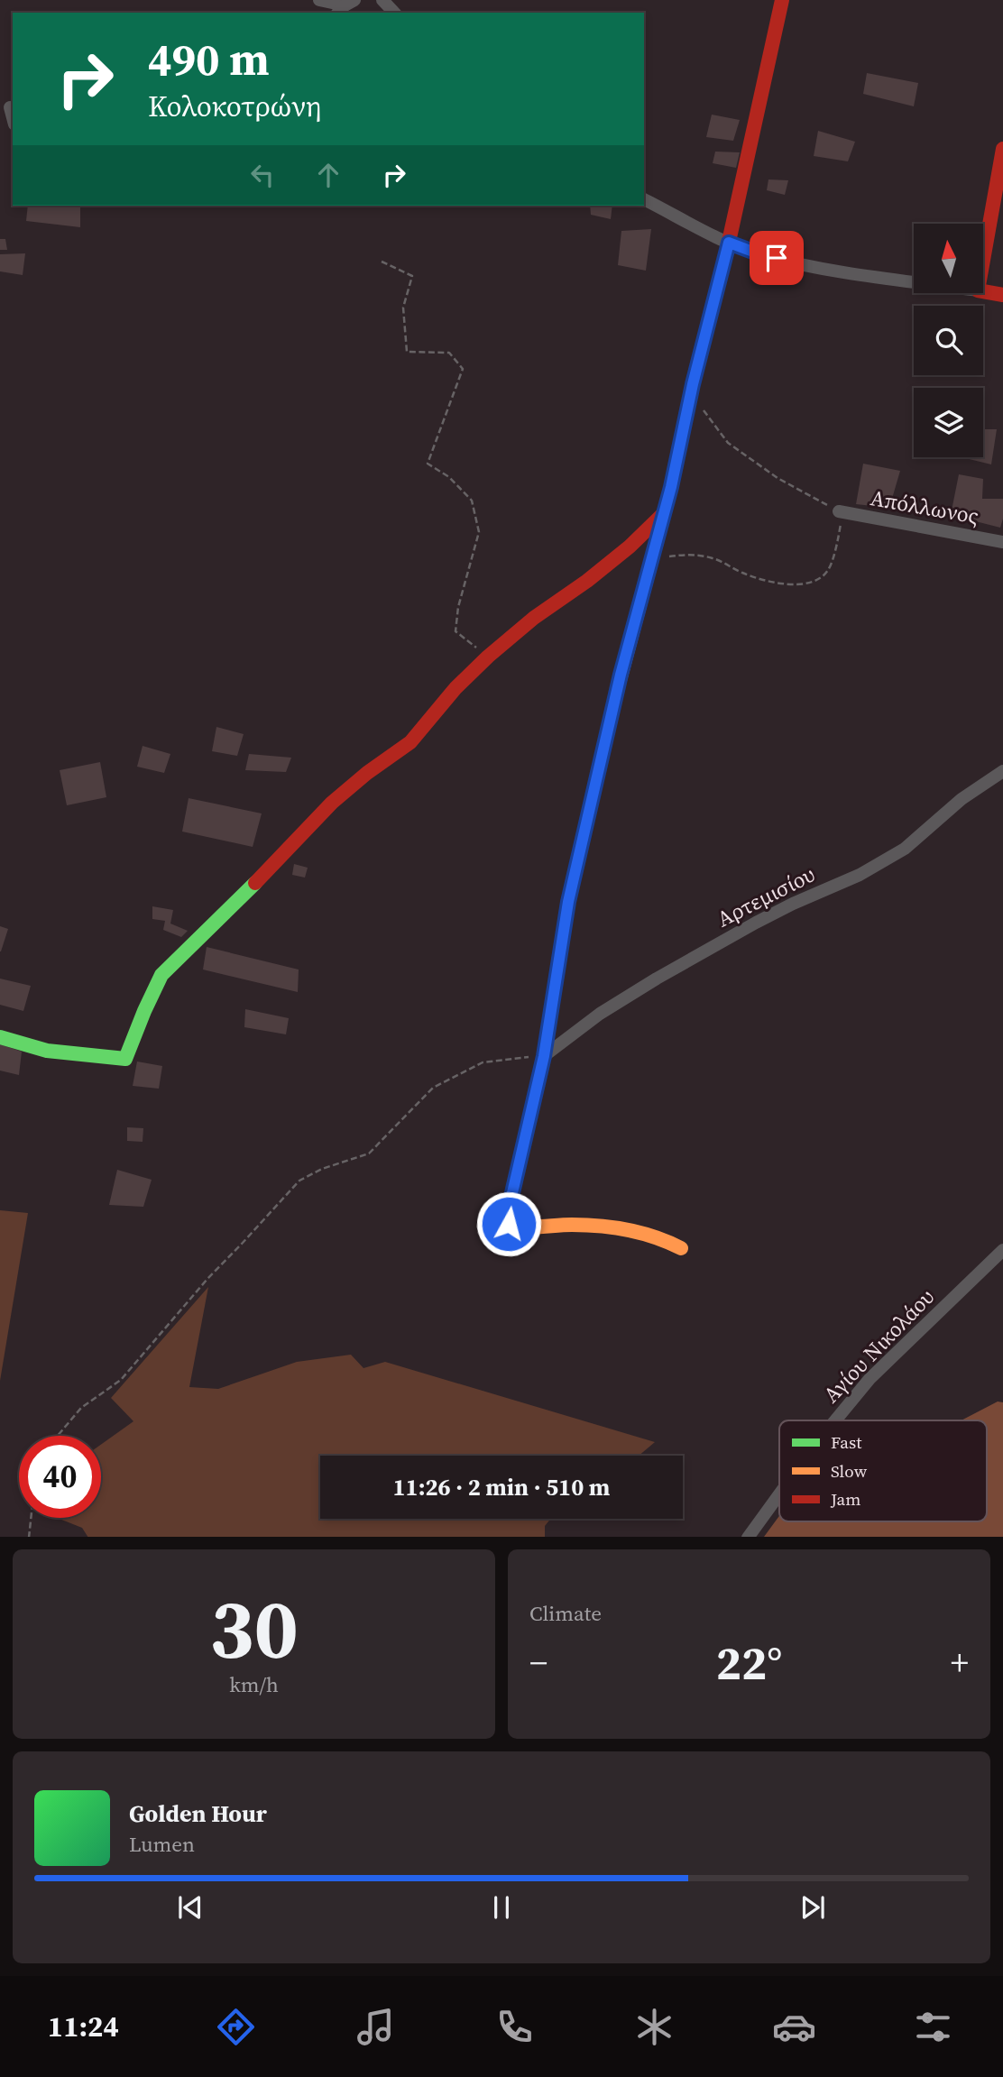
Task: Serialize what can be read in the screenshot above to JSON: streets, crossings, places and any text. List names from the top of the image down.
{
  "streets": {
    "street": ["Απόλλωνος", "Αρτεμισίου", "Αγίου Νικολάου"]
  },
  "legend": ["Fast", "Slow", "Jam"],
  "north": "top",
  "page": {
    "turn": ["490 m", "Κολοκοτρώνη"],
    "limit": "40",
    "trip": "11:26 · 2 min · 510 m",
    "tile": [
      ["30", "km/h"],
      "Climate"
    ],
    "heat": ["−", "22°", "+"],
    "song": ["Golden Hour", "Lumen"],
    "tabs": "11:24"
  }
}
